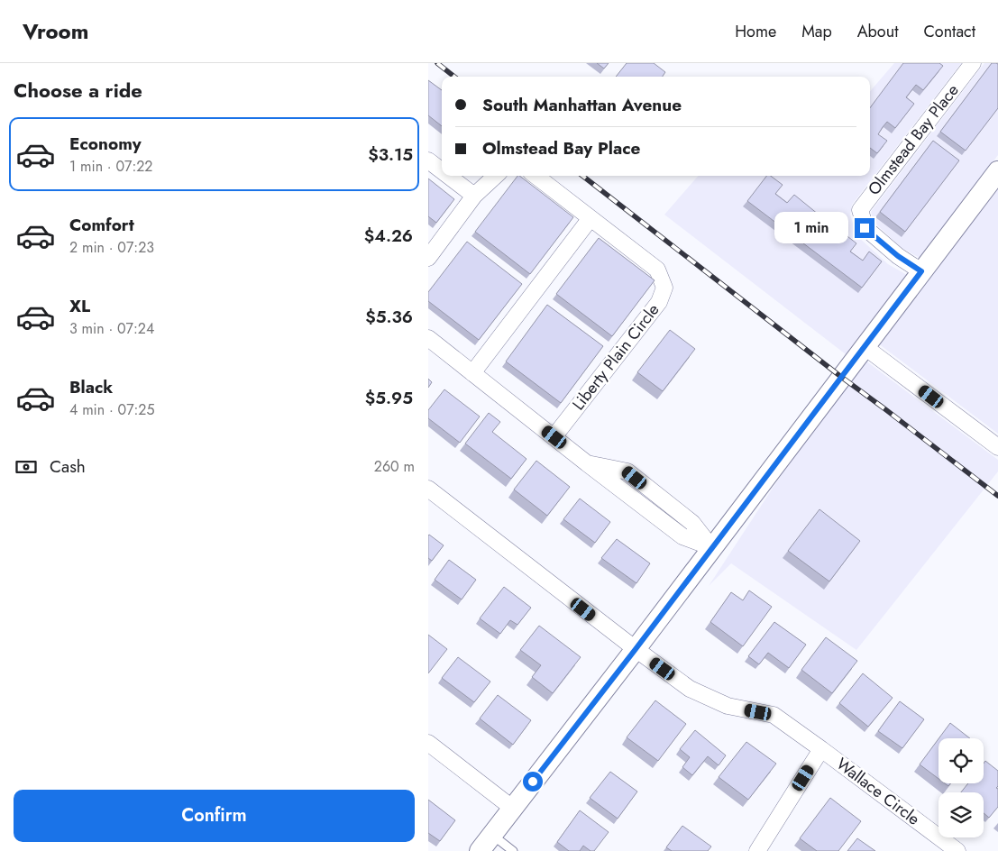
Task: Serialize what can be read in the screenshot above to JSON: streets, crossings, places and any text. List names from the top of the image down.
{
  "streets": {
    "street": ["Olmstead Bay Place", "Liberty Plain Circle", "Wallace Circle"]
  },
  "page": {
    "header": "Vroom",
    "nav": [
      "Home",
      "Map",
      "About",
      "Contact"
    ],
    "heading": "Choose a ride",
    "banner": ["South Manhattan Avenue", "Olmstead Bay Place"],
    "list": [
      {
        "name": "Economy",
        "note": "1 min · 07:22",
        "value": "$3.15"
      },
      {
        "name": "Comfort",
        "note": "2 min · 07:23",
        "value": "$4.26"
      },
      {
        "name": "XL",
        "note": "3 min · 07:24",
        "value": "$5.36"
      },
      {
        "name": "Black",
        "note": "4 min · 07:25",
        "value": "$5.95"
      }
    ],
    "bubble": "1 min",
    "pay": ["Cash", "260 m"],
    "buttons": "Confirm"
  }
}
